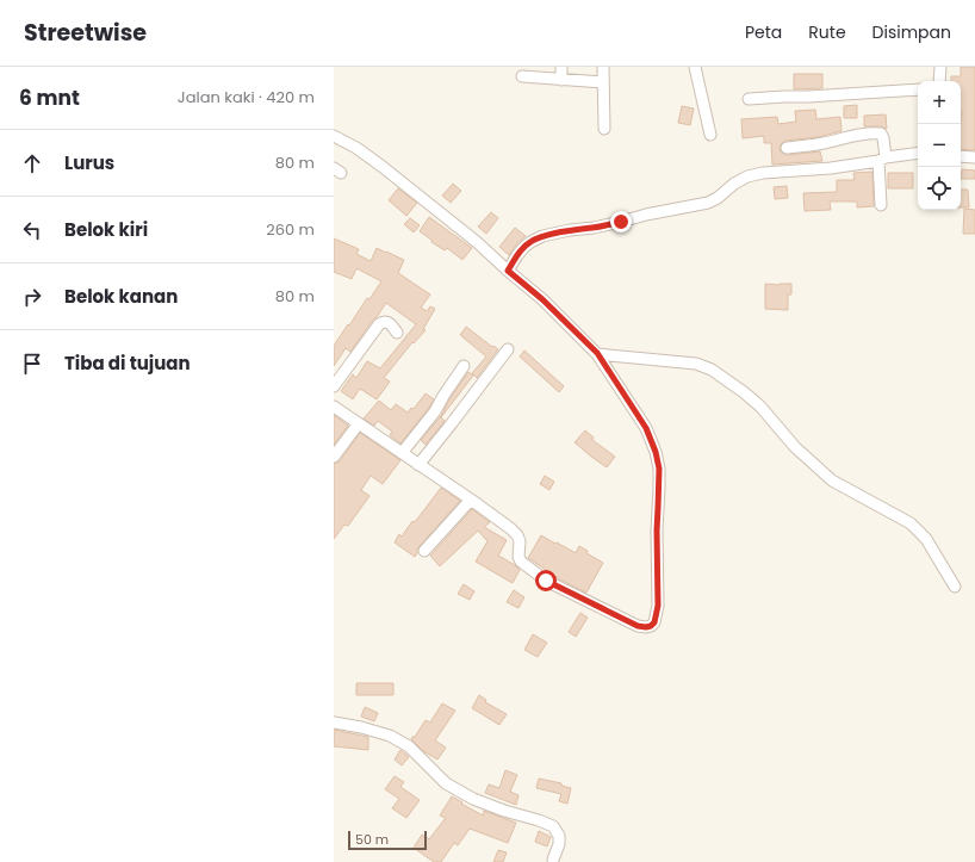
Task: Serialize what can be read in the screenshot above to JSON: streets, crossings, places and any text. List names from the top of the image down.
{
  "scale_bar": "50 m",
  "page": {
    "header": "Streetwise",
    "nav": ["Peta", "Rute", "Disimpan"],
    "heading": ["6 mnt", "Jalan kaki · 420 m"],
    "map_buttons": ["+", "−"],
    "list": [
      ["Lurus", "80 m"],
      ["Belok kiri", "260 m"],
      ["Belok kanan", "80 m"],
      "Tiba di tujuan"
    ],
    "scale": "50 m"
  }
}
